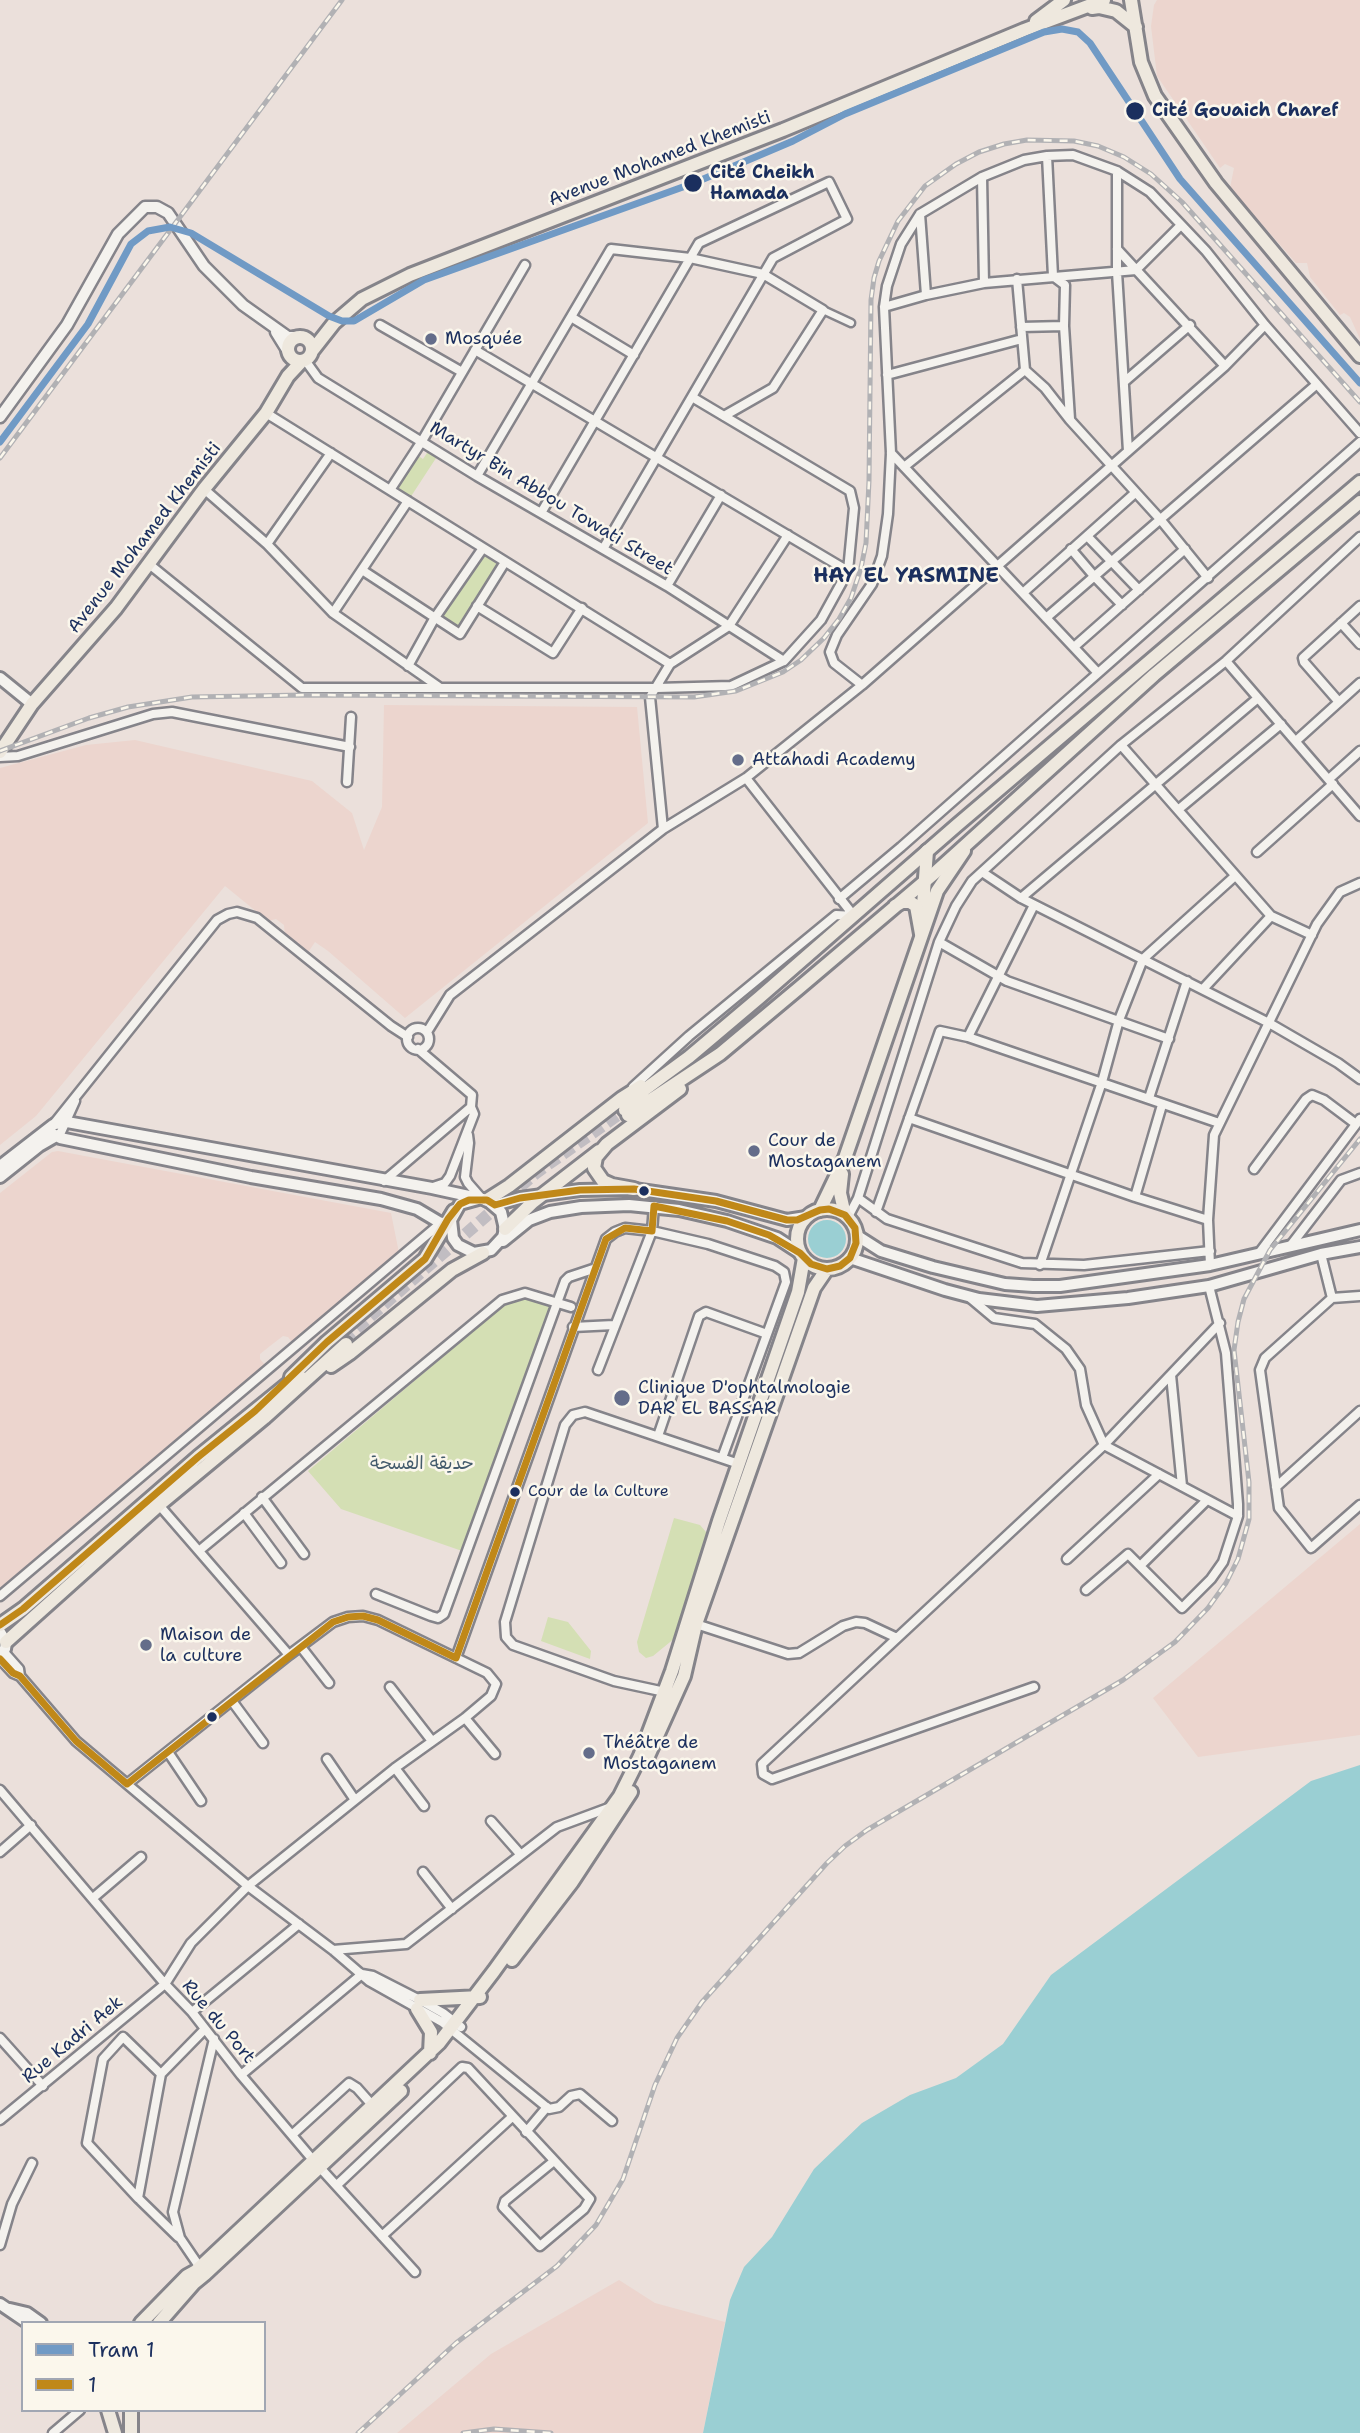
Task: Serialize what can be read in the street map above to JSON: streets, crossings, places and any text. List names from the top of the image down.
{
  "streets": {
    "main road": ["Avenue Mohamed Khemisti"],
    "street": ["Martyr Bin Abbou Towati Street", "Rue du Port", "Rue Kadri Aek"]
  },
  "crossings": [
    ["Avenue Mohamed Khemisti", "Martyr Bin Abbou Towati Street"],
    ["Rue du Port", "Rue Kadri Aek"]
  ],
  "districts": ["HAY EL YASMINE"],
  "parks": ["حديقة الفسحة"],
  "places": [
    "Cité Gouaich Charef",
    "Cité Cheikh Hamada",
    "Mosquée",
    "Attahadi Academy",
    "Cour de Mostaganem",
    "Clinique D'ophtalmologie DAR EL BASSAR",
    "Cour de la Culture",
    "Maison de la culture",
    "Théâtre de Mostaganem"
  ],
  "lines": ["tram line 1", "transit line 1"],
  "legend": ["Tram 1", "1"]
}
